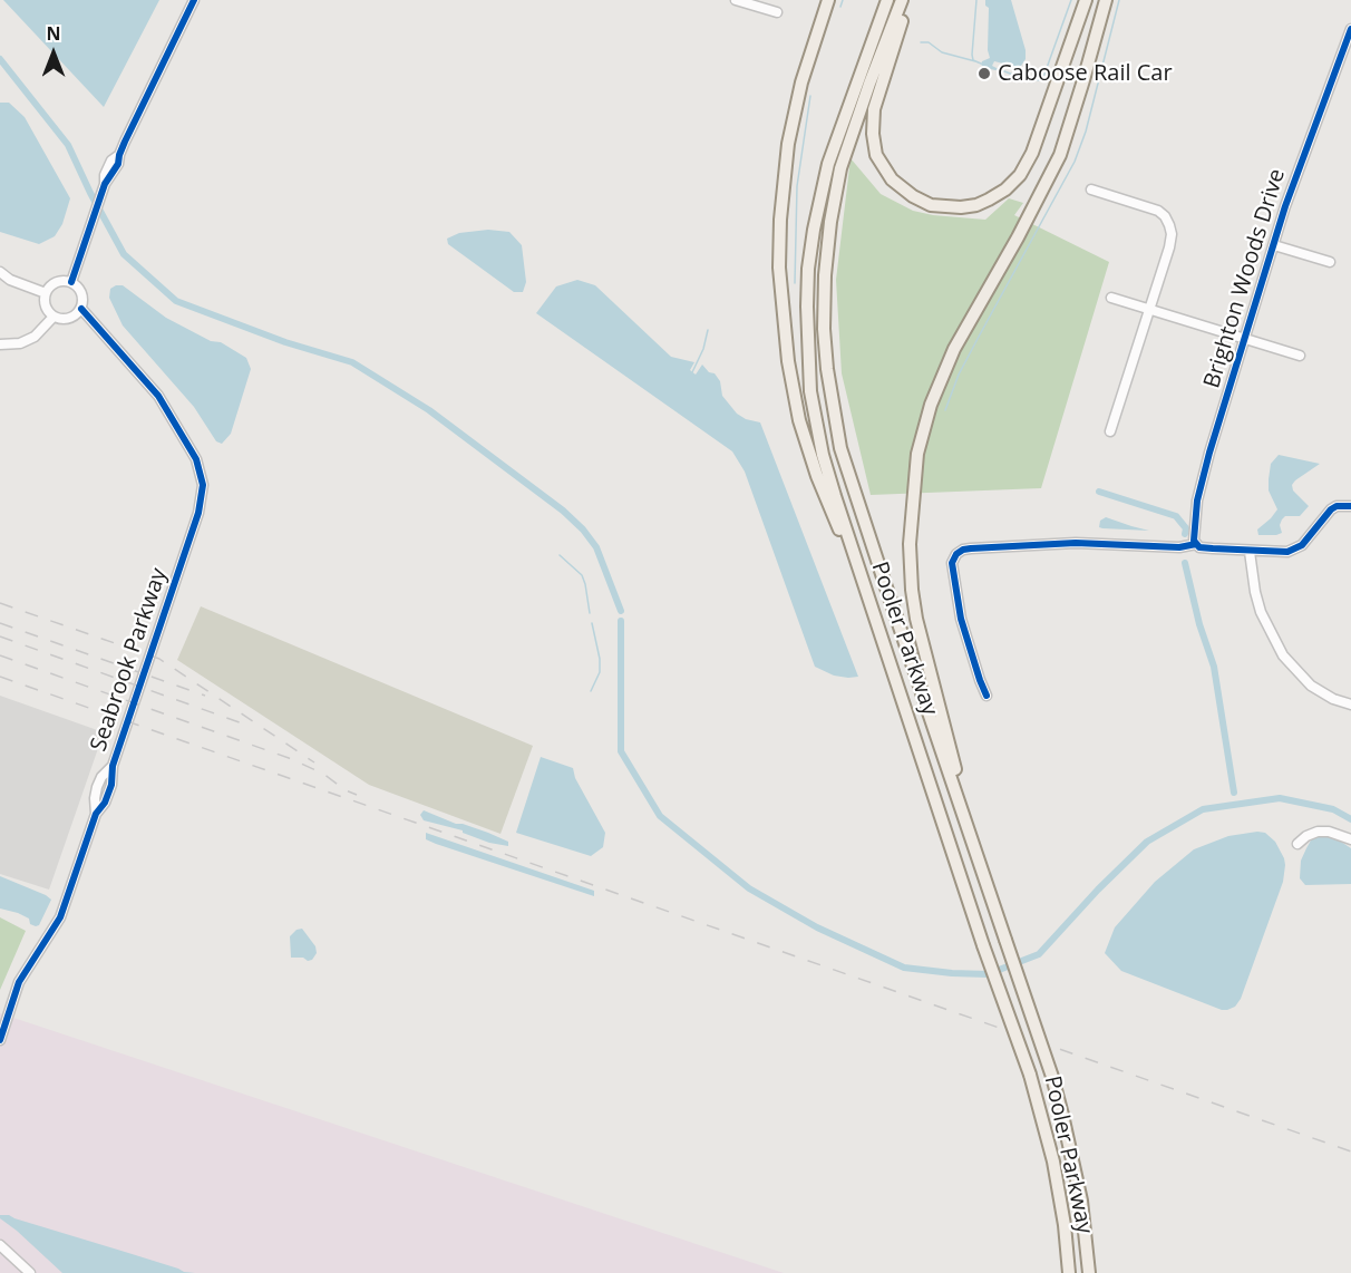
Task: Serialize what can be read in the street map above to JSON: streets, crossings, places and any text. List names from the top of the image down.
{
  "streets": {
    "main road": ["Pooler Parkway"],
    "street": ["Brighton Woods Drive", "Seabrook Parkway"]
  },
  "places": ["Caboose Rail Car"],
  "north": "top"
}
